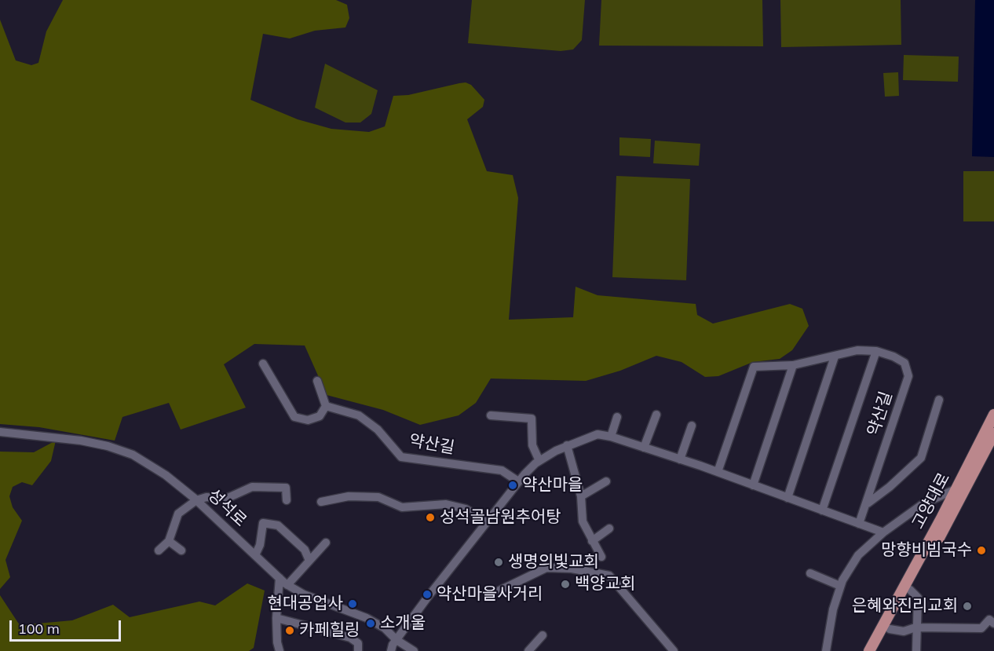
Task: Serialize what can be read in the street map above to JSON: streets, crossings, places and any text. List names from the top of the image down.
{
  "streets": {
    "main road": ["고양대로"],
    "street": ["약산길", "성석로"]
  },
  "places": [
    "약산마을",
    "성석골남원추어탕",
    "망향비빔국수",
    "생명의빛교회",
    "백양교회",
    "약산마을사거리",
    "현대공업사",
    "은혜와진리교회",
    "소개울",
    "카페힐링"
  ],
  "scale_bar": "100 m"
}
